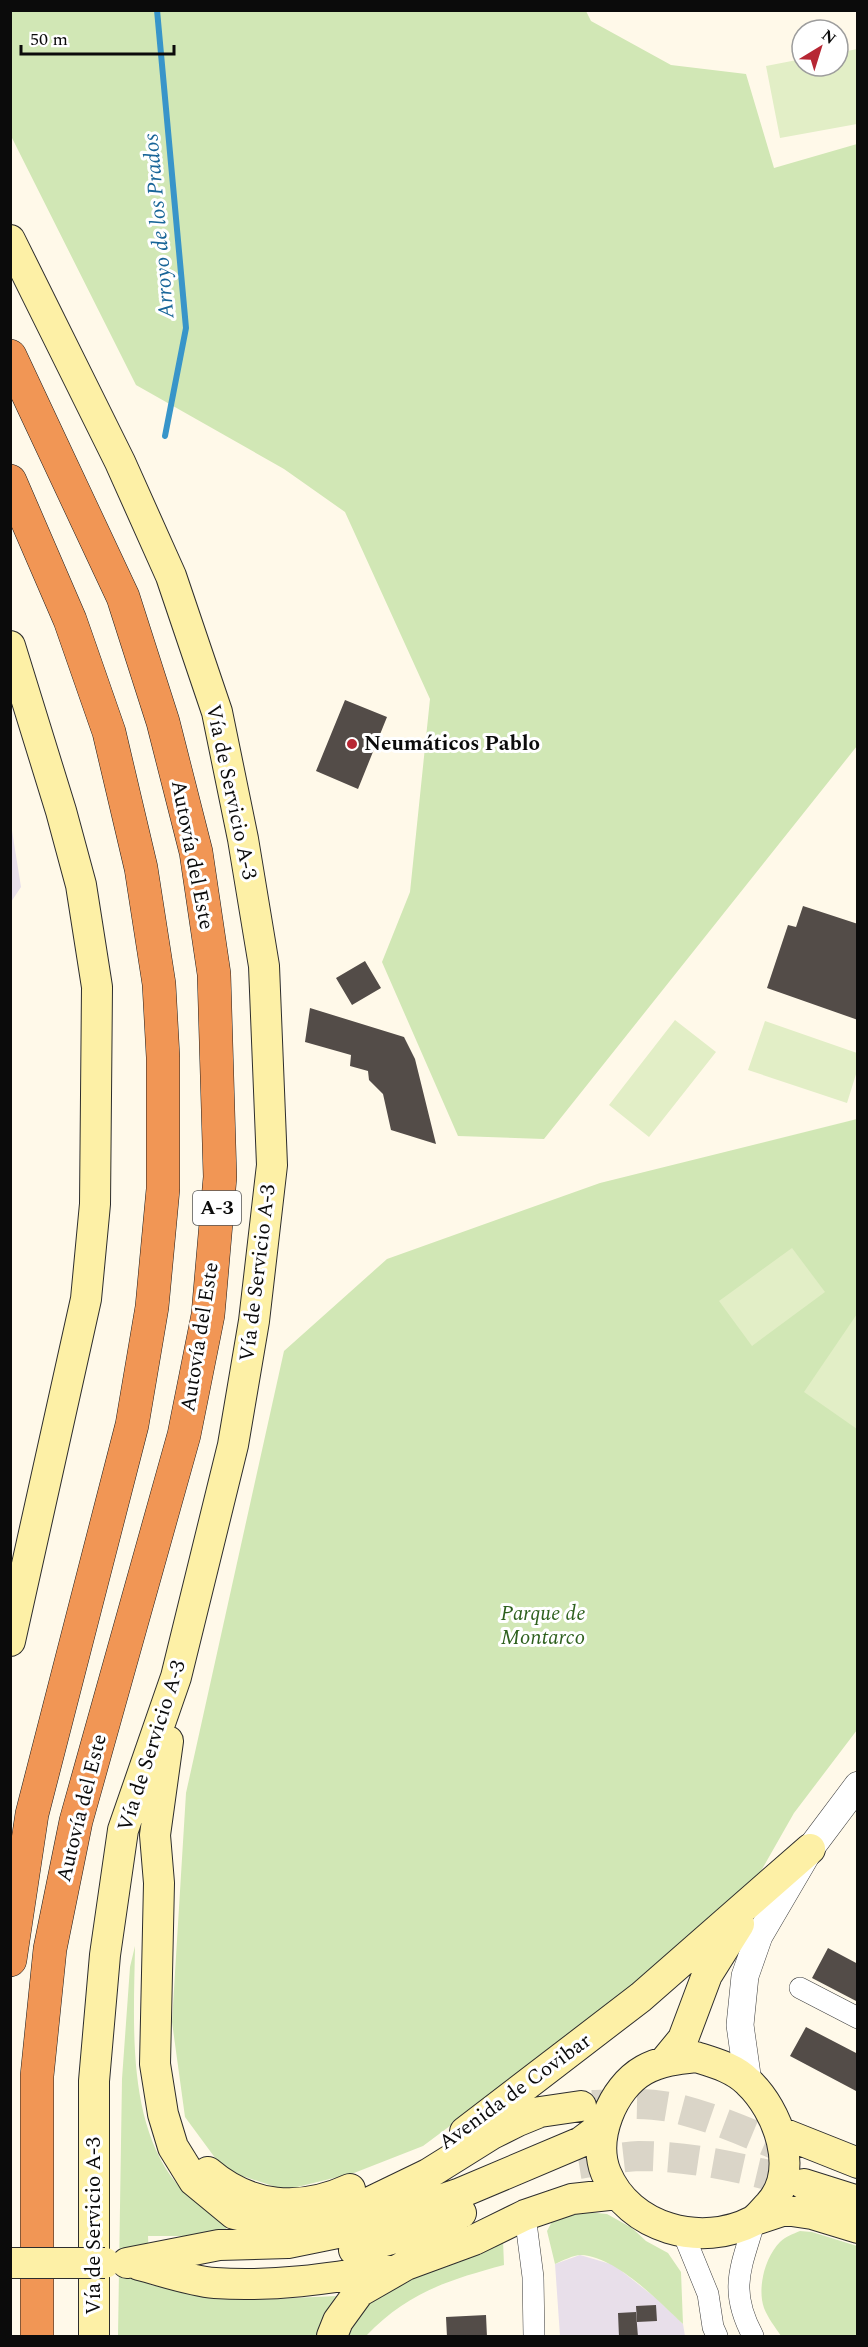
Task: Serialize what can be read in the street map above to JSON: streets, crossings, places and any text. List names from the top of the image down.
{
  "streets": {
    "highway": ["Autovía del Este", "A-3"],
    "main road": ["Vía de Servicio A-3", "Avenida de Covibar"]
  },
  "water": ["Arroyo de los Prados"],
  "parks": ["Parque de Montarco"],
  "places": ["Neumáticos Pablo"],
  "scale_bar": "50 m",
  "north": "top right"
}
